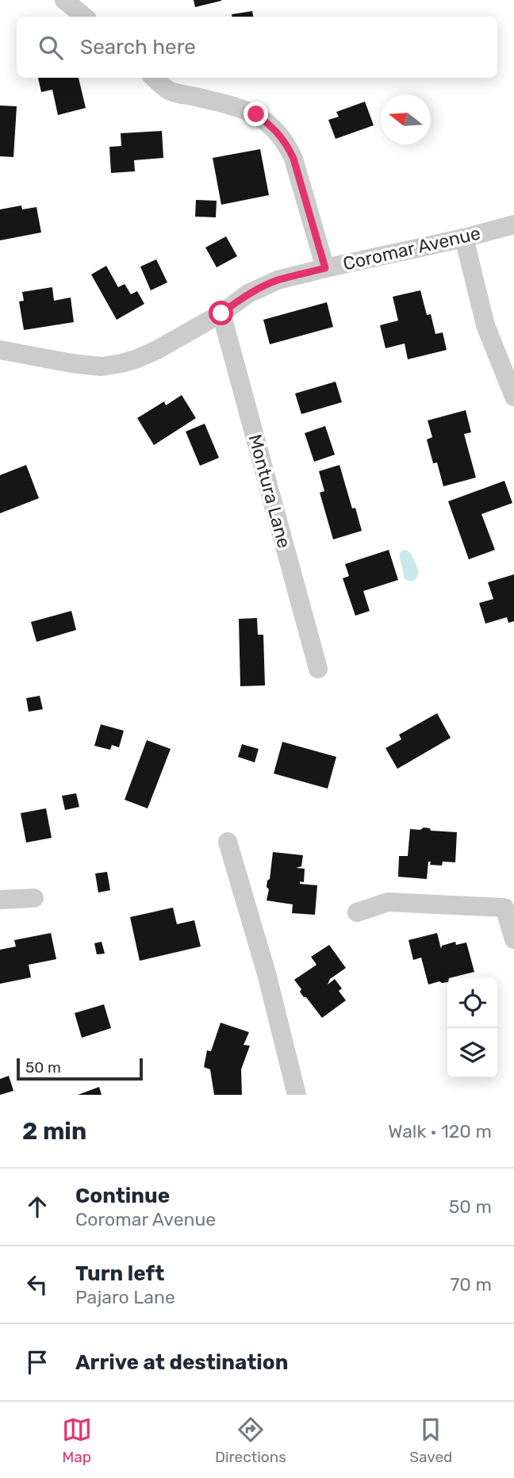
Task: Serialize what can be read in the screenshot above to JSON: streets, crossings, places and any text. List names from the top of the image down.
{
  "streets": {
    "street": ["Coromar Avenue", "Montura Lane"]
  },
  "crossings": [
    ["Coromar Avenue", "Montura Lane"]
  ],
  "scale_bar": "50 m",
  "north": "left",
  "page": {
    "search": "Search here",
    "scale": "50 m",
    "heading": ["2 min", "Walk · 120 m"],
    "list": [
      ["Continue", "Coromar Avenue", "50 m"],
      ["Turn left", "Pajaro Lane", "70 m"],
      "Arrive at destination"
    ],
    "nav": ["Map", "Directions", "Saved"]
  }
}
